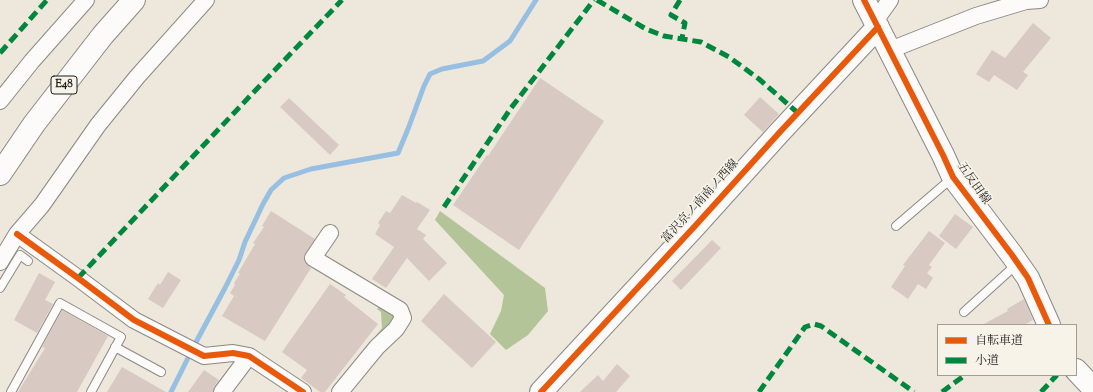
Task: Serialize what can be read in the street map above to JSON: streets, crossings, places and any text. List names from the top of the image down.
{
  "streets": {
    "main road": ["E48", "五反田線", "富沢京ノ南南ノ西線"]
  },
  "crossings": [
    ["五反田線", "富沢京ノ南南ノ西線"]
  ],
  "legend": ["自転車道", "小道"]
}
